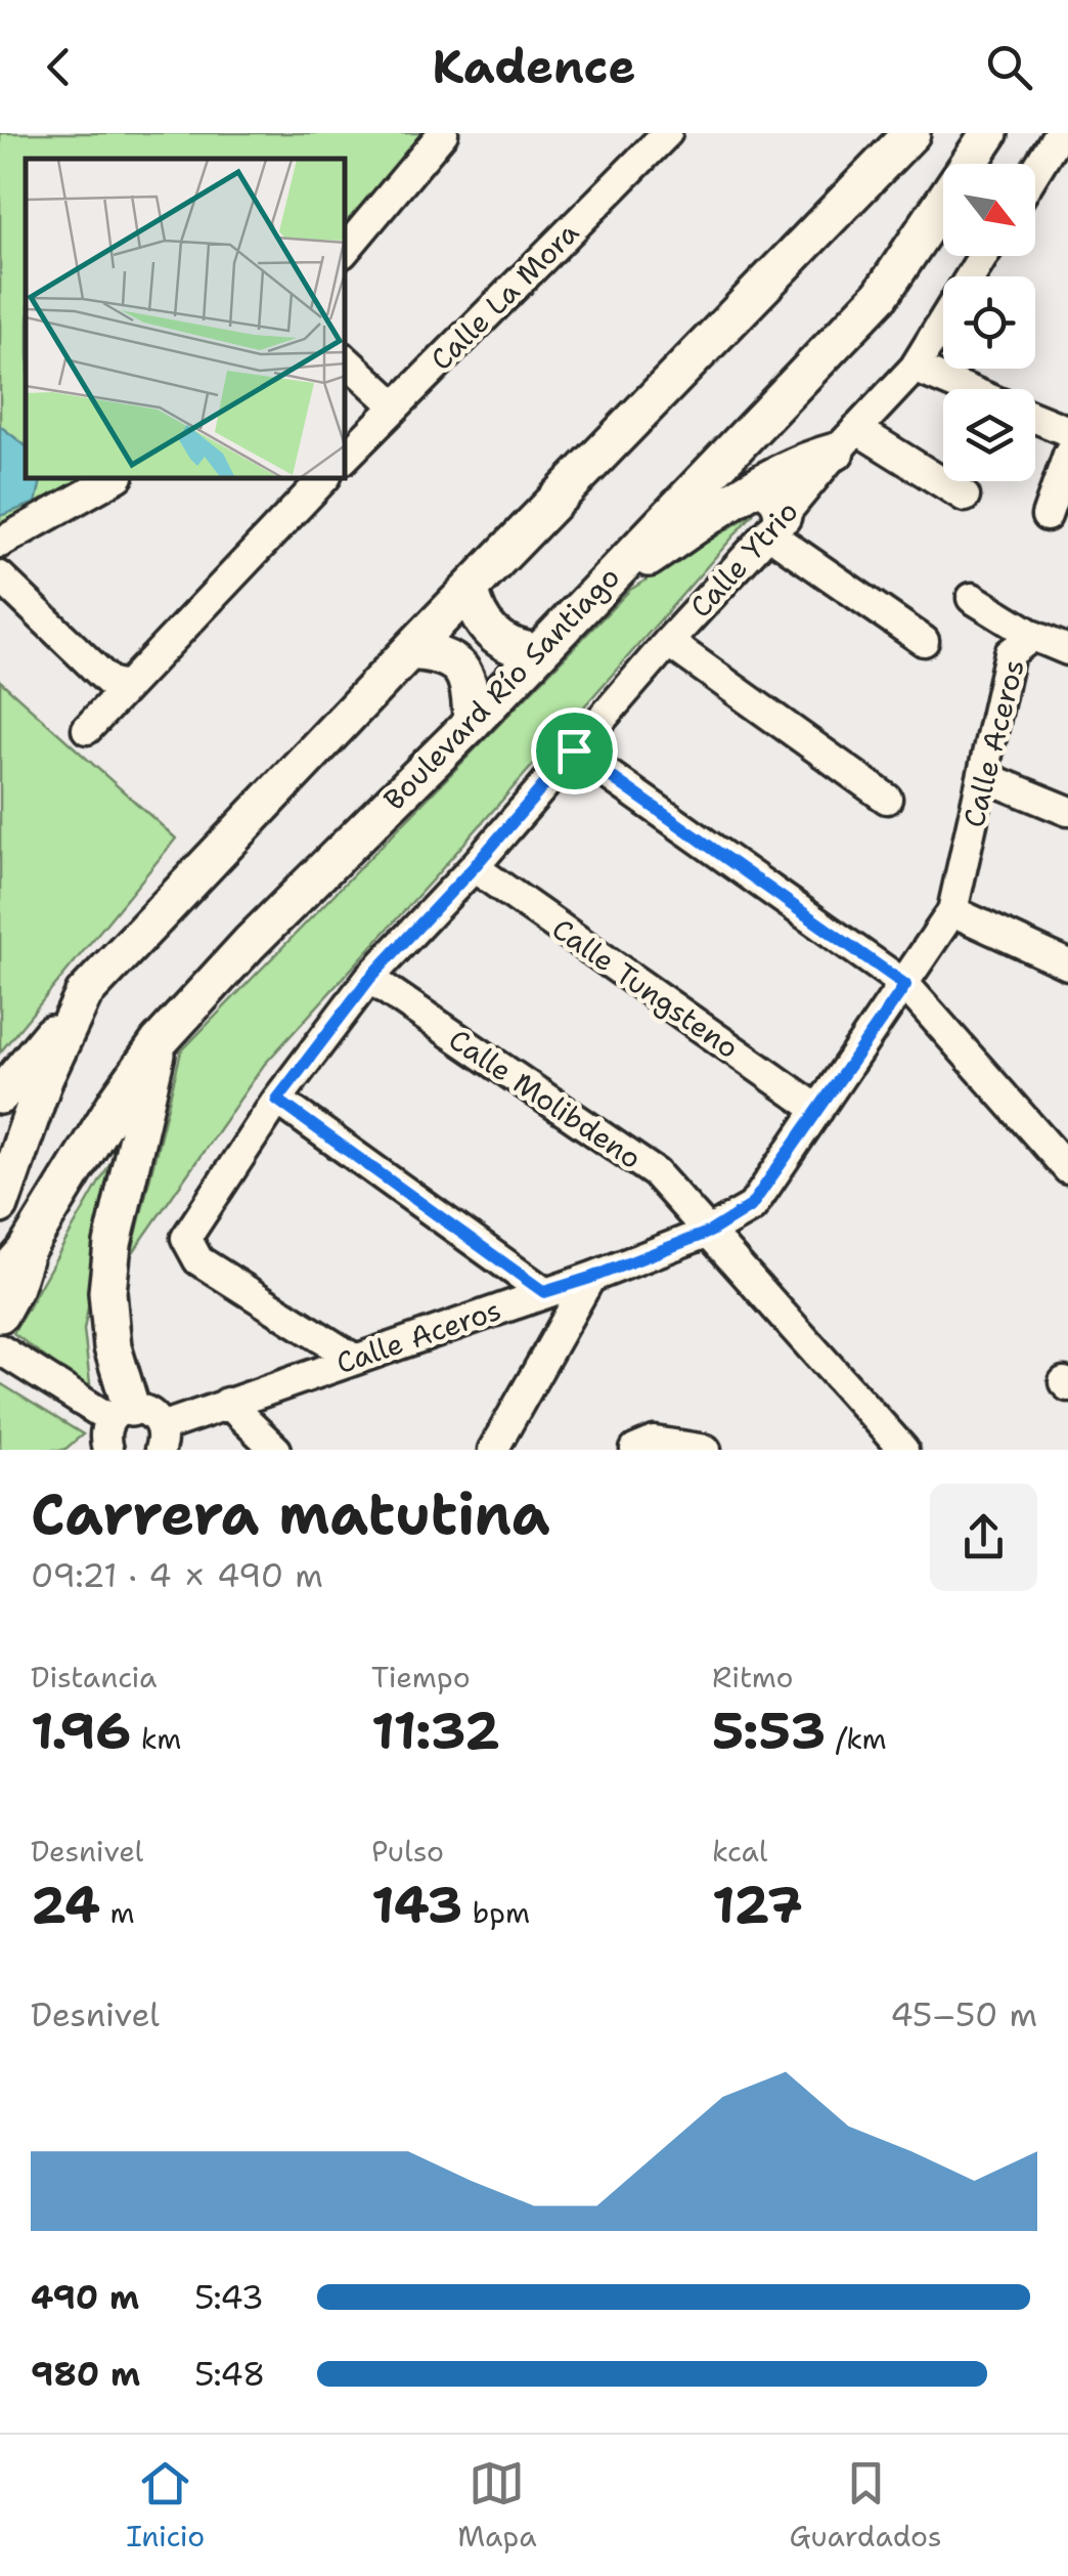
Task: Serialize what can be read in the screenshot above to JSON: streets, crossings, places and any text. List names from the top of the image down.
{
  "streets": {
    "main road": ["Boulevard Río Santiago"],
    "street": [
      "Calle La Mora",
      "Calle Ytrio",
      "Calle Aceros",
      "Calle Tungsteno",
      "Calle Molibdeno"
    ]
  },
  "crossings": [
    ["Calle Ytrio", "Calle Aceros"],
    ["Calle Ytrio", "Calle Tungsteno"],
    ["Calle Ytrio", "Calle Molibdeno"],
    ["Calle Aceros", "Calle Tungsteno"],
    ["Calle Aceros", "Calle Molibdeno"]
  ],
  "north": "bottom right",
  "page": {
    "header": "Kadence",
    "heading": ["Carrera matutina", "09:21 · 4 × 490 m"],
    "stats": [
      ["Distancia", "1.96 km"],
      ["Tiempo", "11:32"],
      ["Ritmo", "5:53 /km"],
      ["Desnivel", "24 m"],
      ["Pulso", "143 bpm"],
      ["kcal", "127"]
    ],
    "chart": ["Desnivel", "45–50 m"],
    "list": [
      {
        "name": "490 m",
        "note": "5:43"
      },
      {
        "name": "980 m",
        "note": "5:48"
      }
    ],
    "tabs": ["Inicio", "Mapa", "Guardados"]
  }
}
